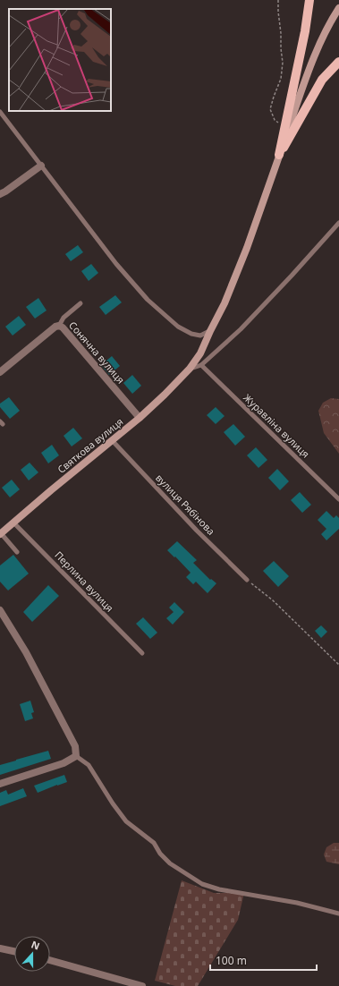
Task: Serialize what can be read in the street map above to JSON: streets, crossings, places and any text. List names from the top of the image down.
{
  "streets": {
    "main road": ["Святкова вулиця"],
    "street": ["Сонячна вулиця"],
    "lane": ["Журавліна вулиця", "вулиця Рябінова", "Перлина вулиця"]
  },
  "crossings": [
    ["Сонячна вулиця", "Святкова вулиця"],
    ["Святкова вулиця", "вулиця Рябінова"],
    ["Святкова вулиця", "Перлина вулиця"]
  ],
  "scale_bar": "100 m",
  "north": "top"
}
